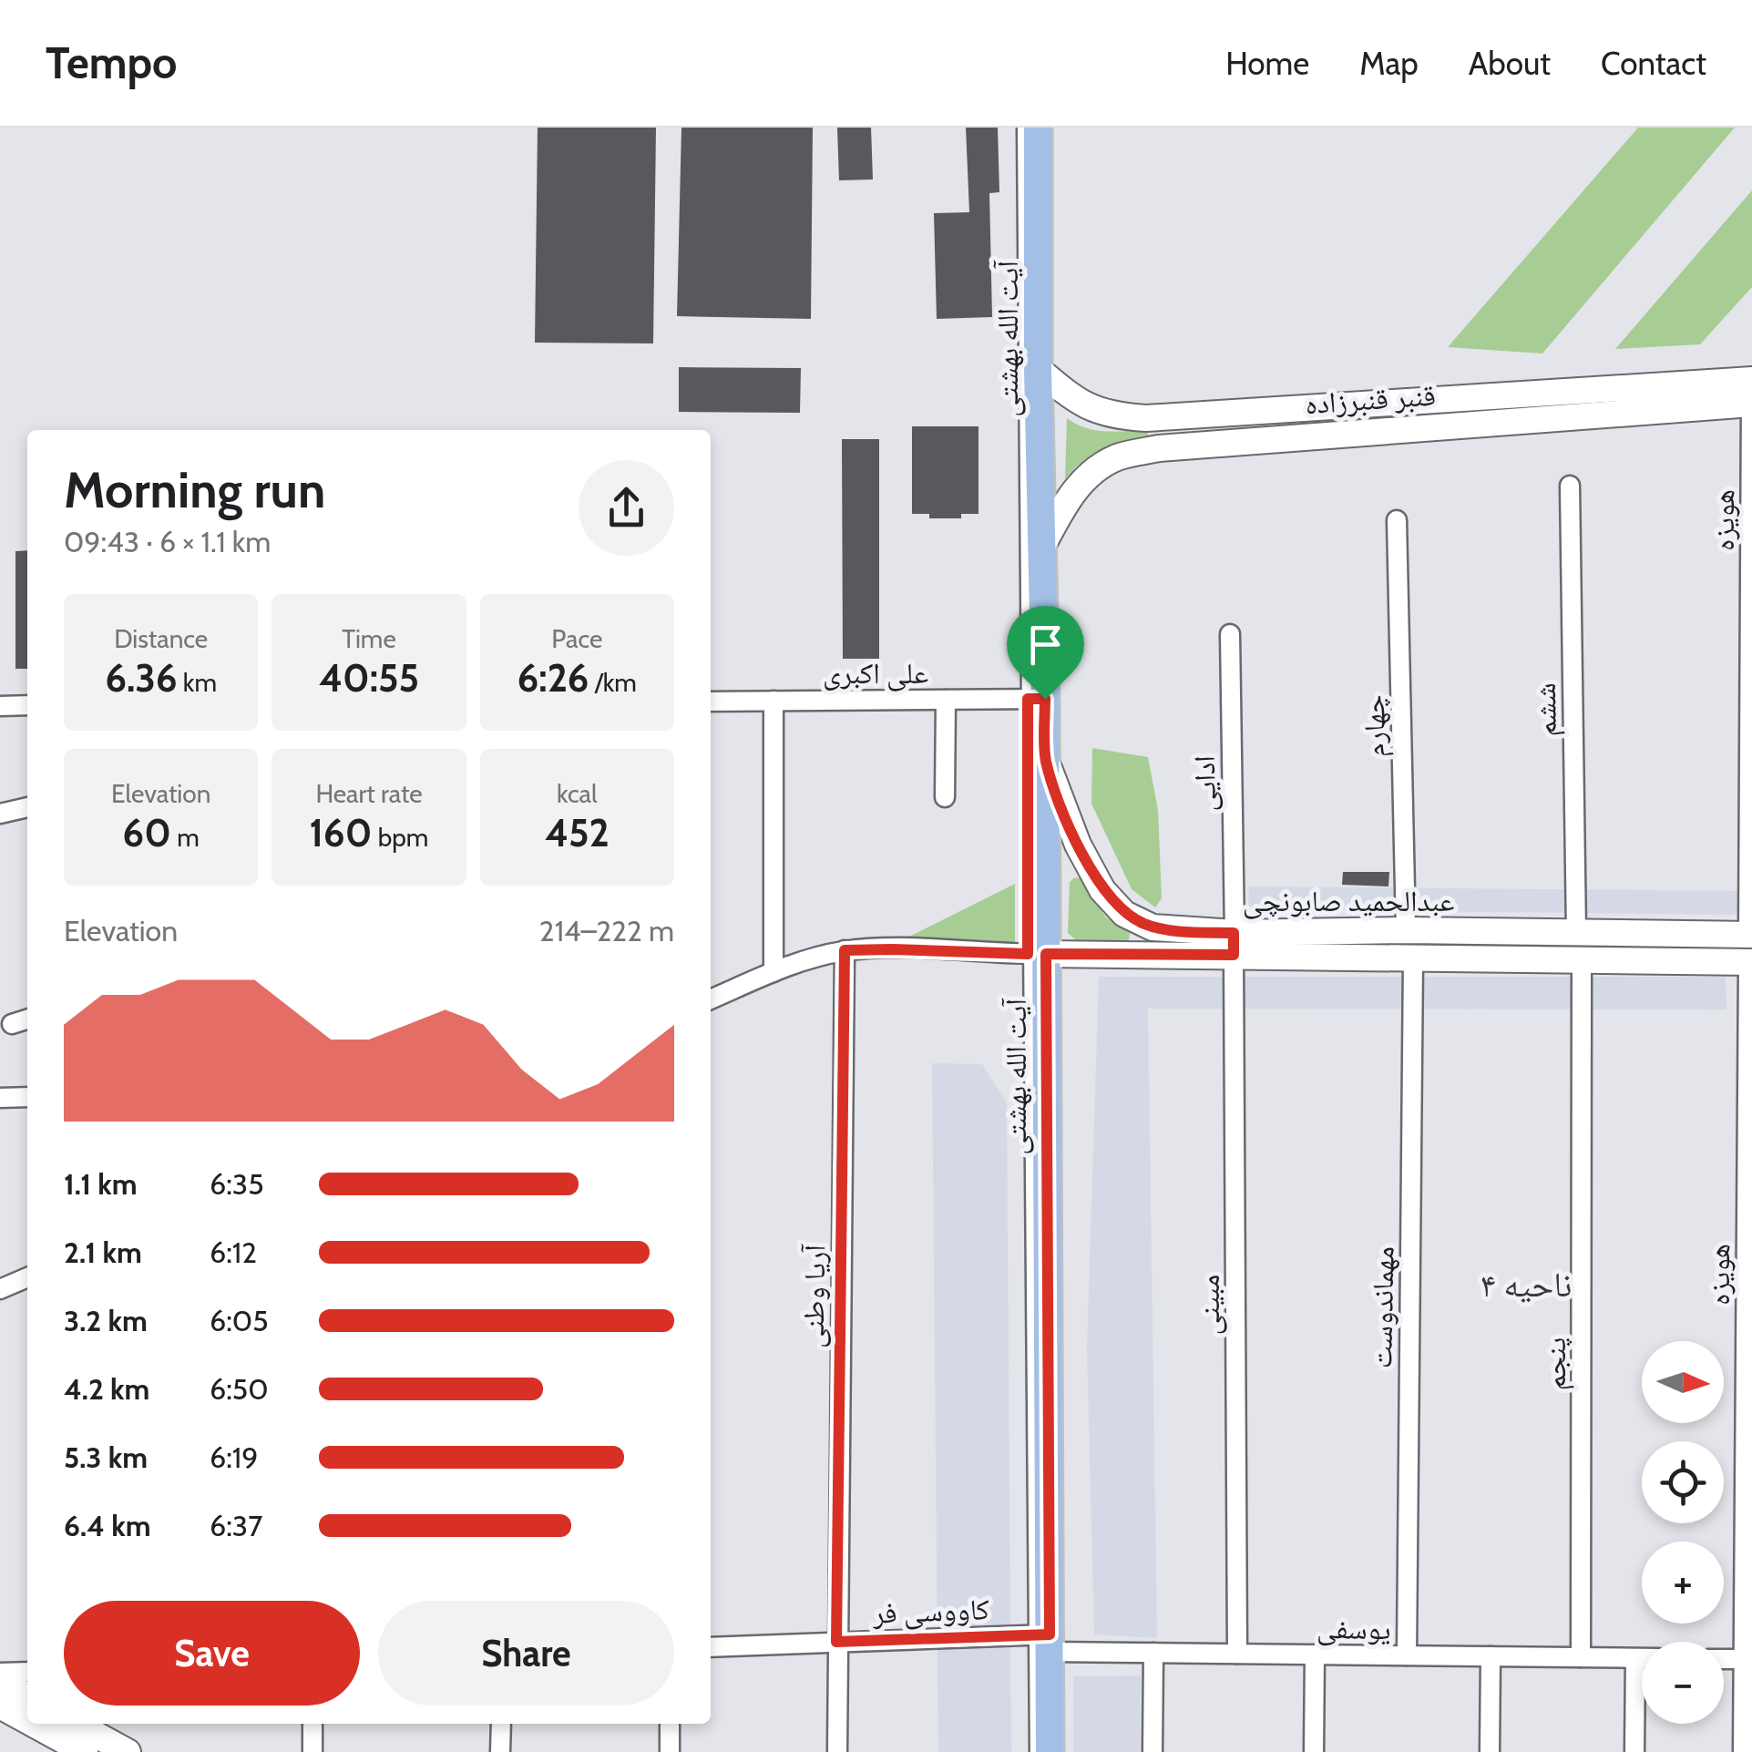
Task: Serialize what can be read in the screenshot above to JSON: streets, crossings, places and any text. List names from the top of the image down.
{
  "streets": {
    "main road": ["آیت الله بهشتی", "قنبر قنبرزاده", "عبدالحمید صابونچی"],
    "street": [
      "هویزه",
      "علی‌ اکبری",
      "ششم",
      "چهارم",
      "ادایی",
      "آریا وطنی",
      "مبینی",
      "مهماندوست",
      "پنجم",
      "کاووسی فر",
      "یوسفی"
    ]
  },
  "crossings": [
    ["آیت الله بهشتی", "قنبر قنبرزاده"],
    ["آیت الله بهشتی", "علی‌ اکبری"],
    ["آیت الله بهشتی", "عبدالحمید صابونچی"],
    ["آیت الله بهشتی", "کاووسی فر"],
    ["آیت الله بهشتی", "یوسفی"],
    ["قنبر قنبرزاده", "هویزه"],
    ["هویزه", "عبدالحمید صابونچی"],
    ["ششم", "عبدالحمید صابونچی"],
    ["چهارم", "عبدالحمید صابونچی"],
    ["ادایی", "عبدالحمید صابونچی"],
    ["ادایی", "مبینی"],
    ["عبدالحمید صابونچی", "مبینی"],
    ["عبدالحمید صابونچی", "مهماندوست"],
    ["عبدالحمید صابونچی", "پنجم"],
    ["آریا وطنی", "کاووسی فر"],
    ["مبینی", "یوسفی"],
    ["مهماندوست", "یوسفی"],
    ["پنجم", "یوسفی"],
    ["کاووسی فر", "یوسفی"]
  ],
  "districts": ["ناحیه ۴"],
  "north": "right",
  "page": {
    "header": "Tempo",
    "nav": [
      "Home",
      "Map",
      "About",
      "Contact"
    ],
    "heading": ["Morning run", "09:43 · 6 × 1.1 km"],
    "stats": [
      ["Distance", "6.36 km"],
      ["Time", "40:55"],
      ["Pace", "6:26 /km"],
      ["Elevation", "60 m"],
      ["Heart rate", "160 bpm"],
      ["kcal", "452"]
    ],
    "chart": ["Elevation", "214–222 m"],
    "list": [
      {
        "name": "1.1 km",
        "note": "6:35"
      },
      {
        "name": "2.1 km",
        "note": "6:12"
      },
      {
        "name": "3.2 km",
        "note": "6:05"
      },
      {
        "name": "4.2 km",
        "note": "6:50"
      },
      {
        "name": "5.3 km",
        "note": "6:19"
      },
      {
        "name": "6.4 km",
        "note": "6:37"
      }
    ],
    "map_buttons": ["+", "−"],
    "buttons": ["Save", "Share"]
  }
}
